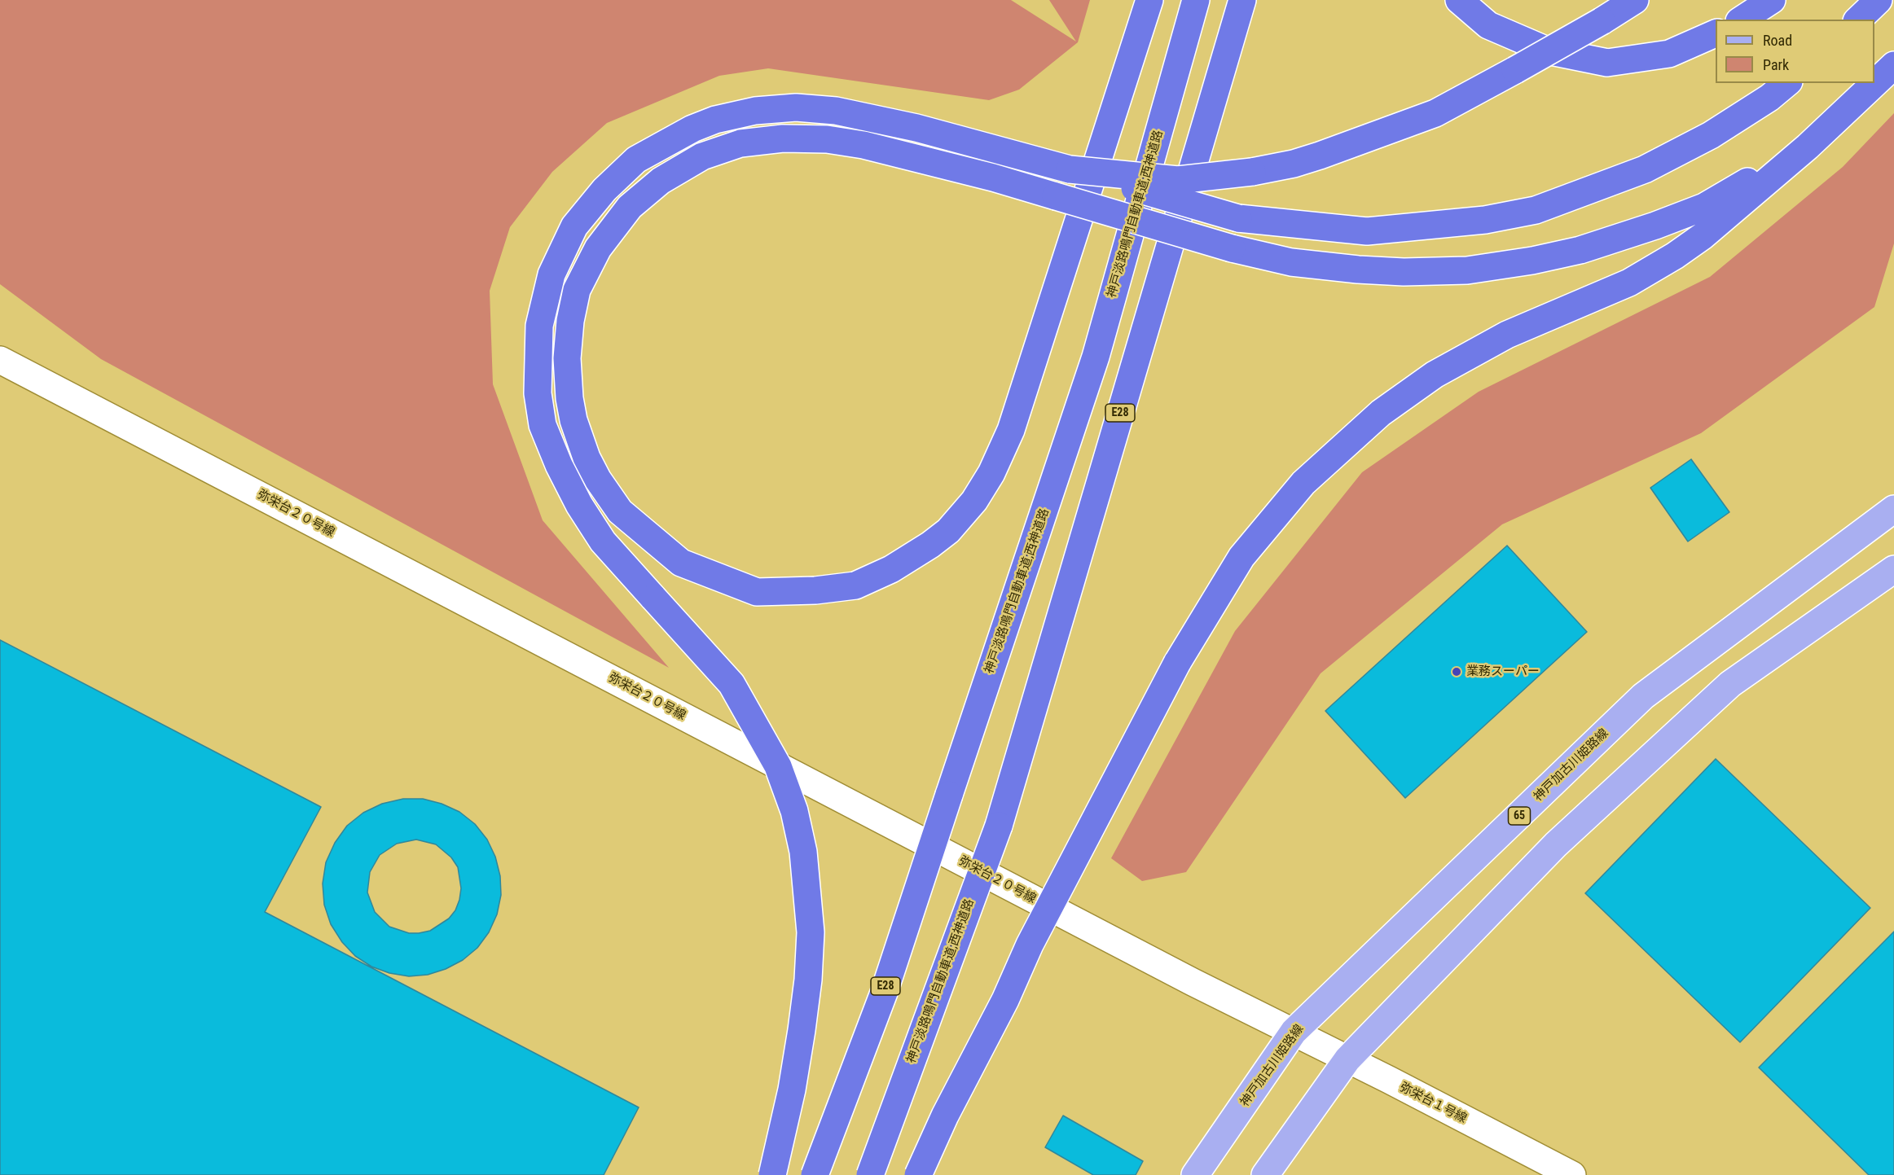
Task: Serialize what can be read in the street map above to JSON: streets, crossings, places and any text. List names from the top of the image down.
{
  "streets": {
    "highway": ["神戸淡路鳴門自動車道;西神道路", "E28"],
    "main road": ["神戸加古川姫路線", "65"],
    "street": ["弥栄台２０号線", "弥栄台１号線"]
  },
  "crossings": [
    ["弥栄台２０号線", "神戸加古川姫路線"],
    ["弥栄台２０号線", "弥栄台１号線"],
    ["神戸加古川姫路線", "弥栄台１号線"]
  ],
  "places": ["業務スーパー"],
  "legend": ["Road", "Park"]
}
